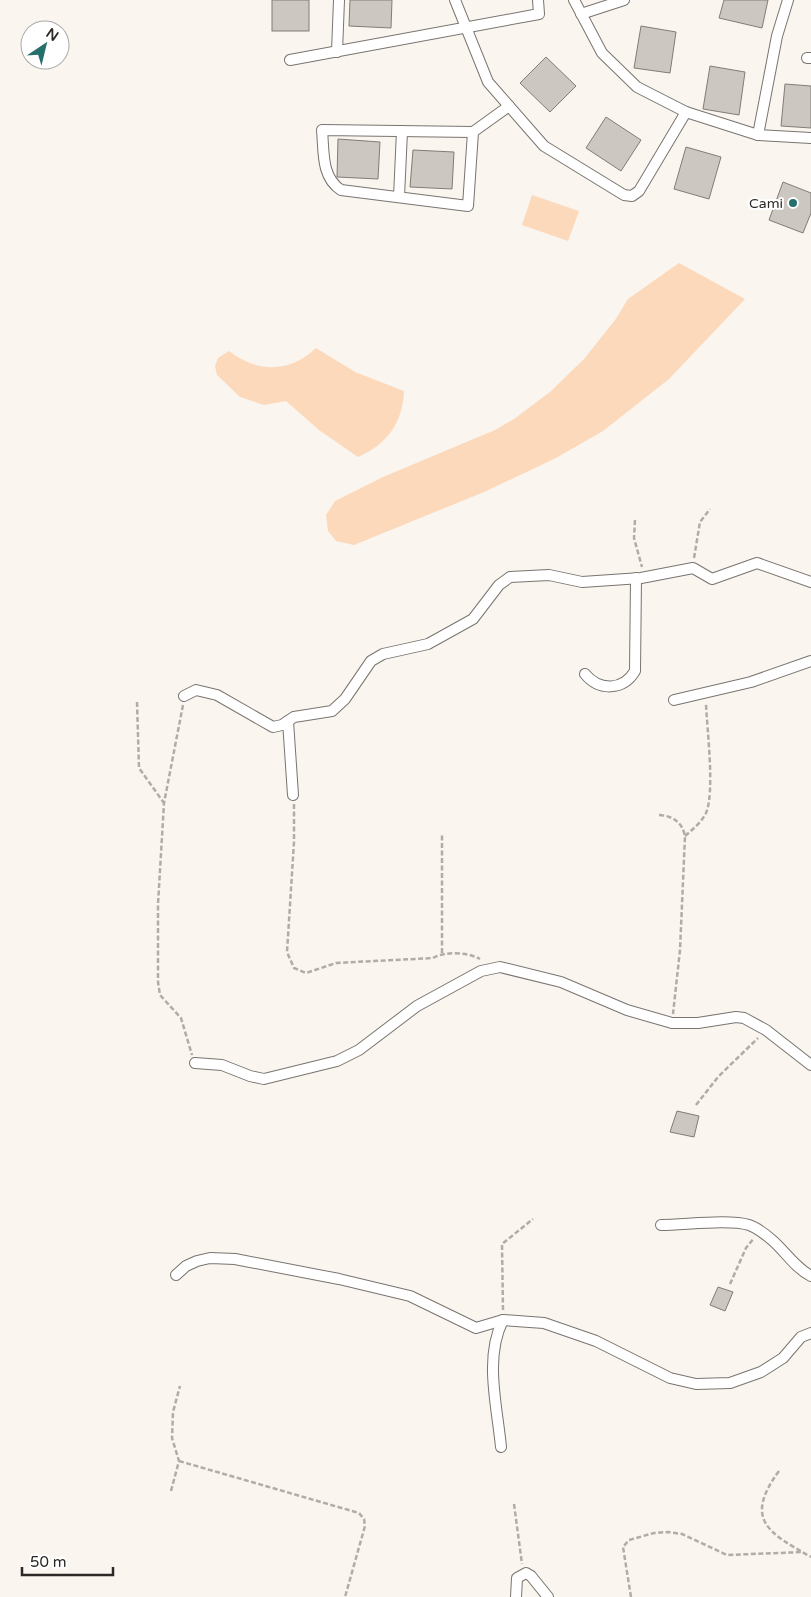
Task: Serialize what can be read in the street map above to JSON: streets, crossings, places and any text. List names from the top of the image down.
{
  "places": ["Cami"],
  "scale_bar": "50 m",
  "north": "top right"
}
